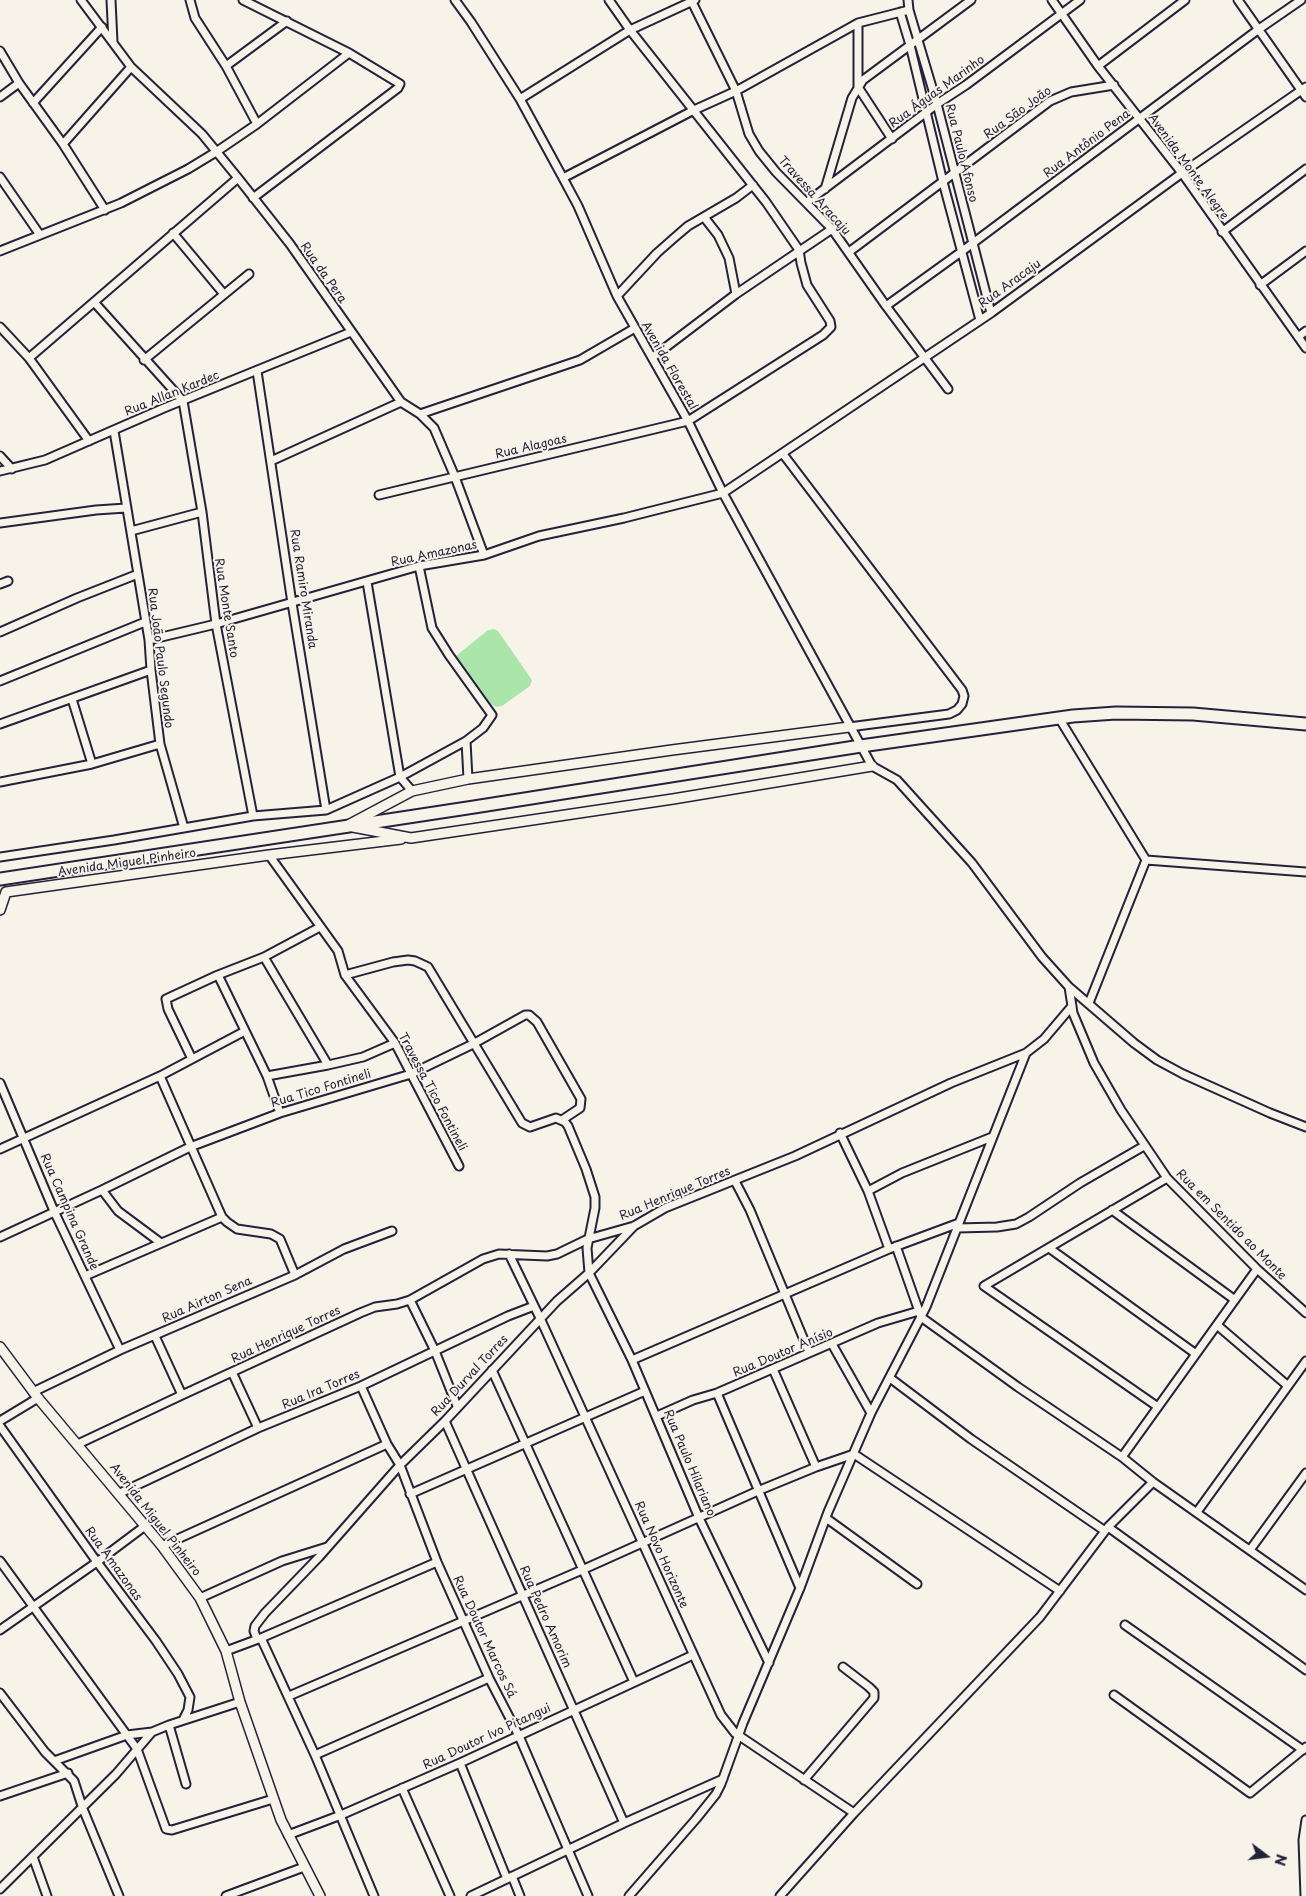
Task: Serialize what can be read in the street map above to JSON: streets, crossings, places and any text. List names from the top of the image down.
{
  "streets": {
    "street": [
      "Rua Águas Marinho",
      "Rua São João",
      "Rua Antônio Pena",
      "Rua Paulo Afonso",
      "Avenida Monte Alegre",
      "Travessa Aracaju",
      "Rua da Pera",
      "Rua Aracaju",
      "Avenida Florestal",
      "Rua Allan Kardec",
      "Rua Alagoas",
      "Rua Amazonas",
      "Rua Ramiro Miranda",
      "Rua Monte Santo",
      "Rua João Paulo Segundo",
      "Avenida Miguel Pinheiro",
      "Rua Tico Fontineli",
      "Travessa Tico Fontineli",
      "Rua Henrique Torres",
      "Rua Campina Grande",
      "Rua em Sentido ao Monte",
      "Rua Airton Sena",
      "Rua Doutor Anísio",
      "Rua Durval Torres",
      "Rua Ira Torres",
      "Rua Paulo Hilariano",
      "Rua Novo Horizonte",
      "Rua Pedro Amorim",
      "Rua Doutor Marcos Sá",
      "Rua Doutor Ivo Pitangui"
    ]
  },
  "crossings": [
    ["Rua Águas Marinho", "Rua Paulo Afonso"],
    ["Rua Águas Marinho", "Avenida Monte Alegre"],
    ["Rua Águas Marinho", "Travessa Aracaju"],
    ["Rua São João", "Rua Paulo Afonso"],
    ["Rua São João", "Avenida Monte Alegre"],
    ["Rua São João", "Travessa Aracaju"],
    ["Rua Antônio Pena", "Rua Paulo Afonso"],
    ["Rua Antônio Pena", "Avenida Monte Alegre"],
    ["Rua Antônio Pena", "Travessa Aracaju"],
    ["Rua Paulo Afonso", "Rua Aracaju"],
    ["Avenida Monte Alegre", "Rua Aracaju"],
    ["Travessa Aracaju", "Rua Aracaju"],
    ["Rua da Pera", "Rua Allan Kardec"],
    ["Rua da Pera", "Rua Alagoas"],
    ["Rua da Pera", "Rua Amazonas"],
    ["Rua Aracaju", "Avenida Florestal"],
    ["Rua Aracaju", "Rua Amazonas"],
    ["Avenida Florestal", "Rua Alagoas"],
    ["Avenida Florestal", "Rua Amazonas"],
    ["Avenida Florestal", "Avenida Miguel Pinheiro"],
    ["Rua Allan Kardec", "Rua Ramiro Miranda"],
    ["Rua Allan Kardec", "Rua Monte Santo"],
    ["Rua Allan Kardec", "Rua João Paulo Segundo"],
    ["Rua Amazonas", "Rua Ramiro Miranda"],
    ["Rua Amazonas", "Rua Monte Santo"],
    ["Rua Amazonas", "Rua João Paulo Segundo"],
    ["Avenida Miguel Pinheiro", "Travessa Tico Fontineli"],
    ["Avenida Miguel Pinheiro", "Rua Henrique Torres"],
    ["Avenida Miguel Pinheiro", "Rua Airton Sena"],
    ["Avenida Miguel Pinheiro", "Rua Ira Torres"],
    ["Avenida Miguel Pinheiro", "Rua Doutor Ivo Pitangui"],
    ["Rua Tico Fontineli", "Travessa Tico Fontineli"],
    ["Rua Tico Fontineli", "Rua Campina Grande"],
    ["Rua Henrique Torres", "Rua em Sentido ao Monte"],
    ["Rua Henrique Torres", "Rua Durval Torres"],
    ["Rua Henrique Torres", "Rua Novo Horizonte"],
    ["Rua Campina Grande", "Rua Airton Sena"],
    ["Rua Doutor Anísio", "Rua Paulo Hilariano"],
    ["Rua Durval Torres", "Rua Paulo Hilariano"],
    ["Rua Durval Torres", "Rua Novo Horizonte"],
    ["Rua Durval Torres", "Rua Pedro Amorim"],
    ["Rua Durval Torres", "Rua Doutor Marcos Sá"],
    ["Rua Ira Torres", "Rua Novo Horizonte"],
    ["Rua Ira Torres", "Rua Doutor Marcos Sá"],
    ["Rua Novo Horizonte", "Rua Doutor Ivo Pitangui"],
    ["Rua Pedro Amorim", "Rua Doutor Ivo Pitangui"],
    ["Rua Doutor Marcos Sá", "Rua Doutor Ivo Pitangui"]
  ],
  "north": "right"
}
